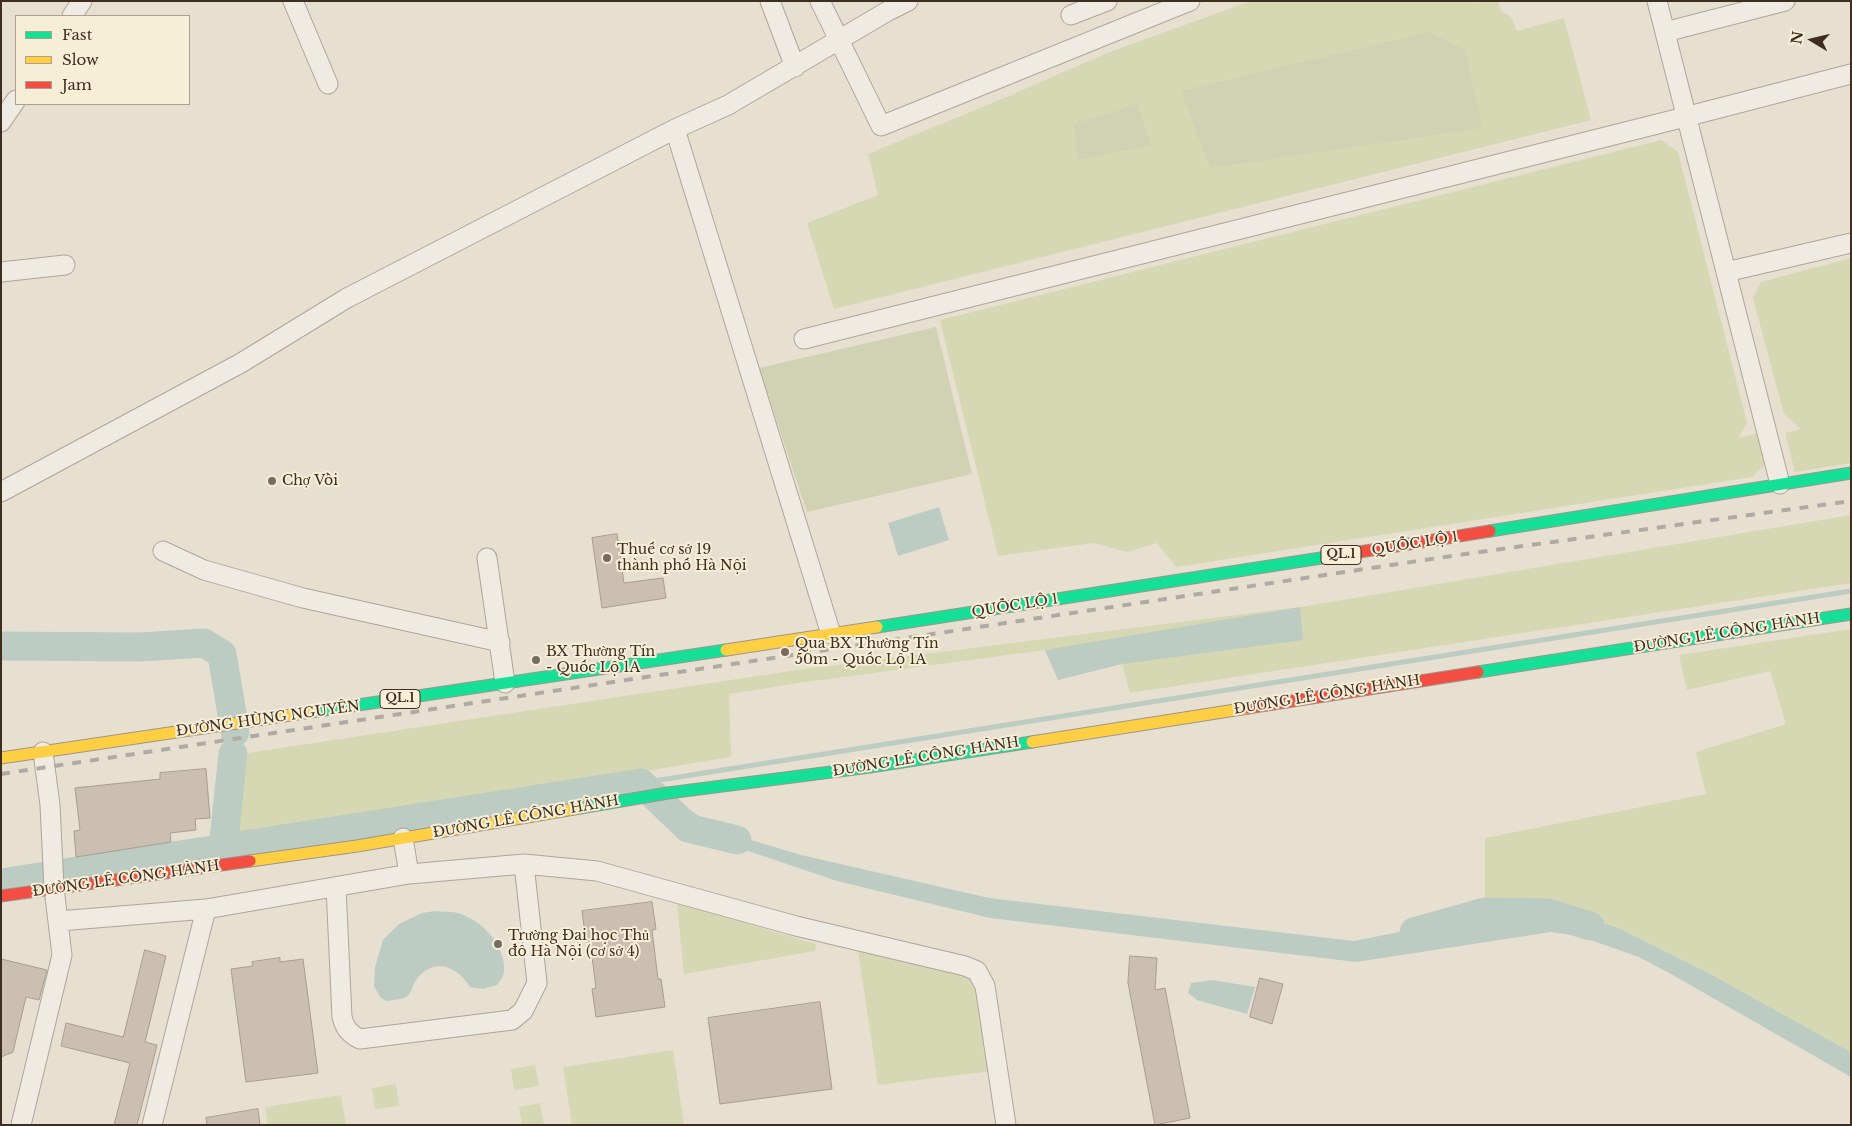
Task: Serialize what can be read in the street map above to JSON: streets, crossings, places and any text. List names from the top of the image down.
{
  "streets": {
    "main road": [
      "QUỐC LỘ 1",
      "QL.1",
      "ĐƯỜNG LÊ CÔNG HÀNH",
      "ĐƯỜNG HÙNG NGUYÊN"
    ]
  },
  "crossings": [
    ["QUỐC LỘ 1", "ĐƯỜNG HÙNG NGUYÊN"]
  ],
  "places": [
    "Chợ Vồi",
    "Thuế cơ sở 19 thành phố Hà Nội",
    "Qua BX Thường Tín 50m - Quốc Lộ 1A",
    "BX Thường Tín - Quốc Lộ 1A",
    "Trường Đại học Thủ đô Hà Nội (cơ sở 4)"
  ],
  "legend": ["Fast", "Slow", "Jam"],
  "north": "left"
}
